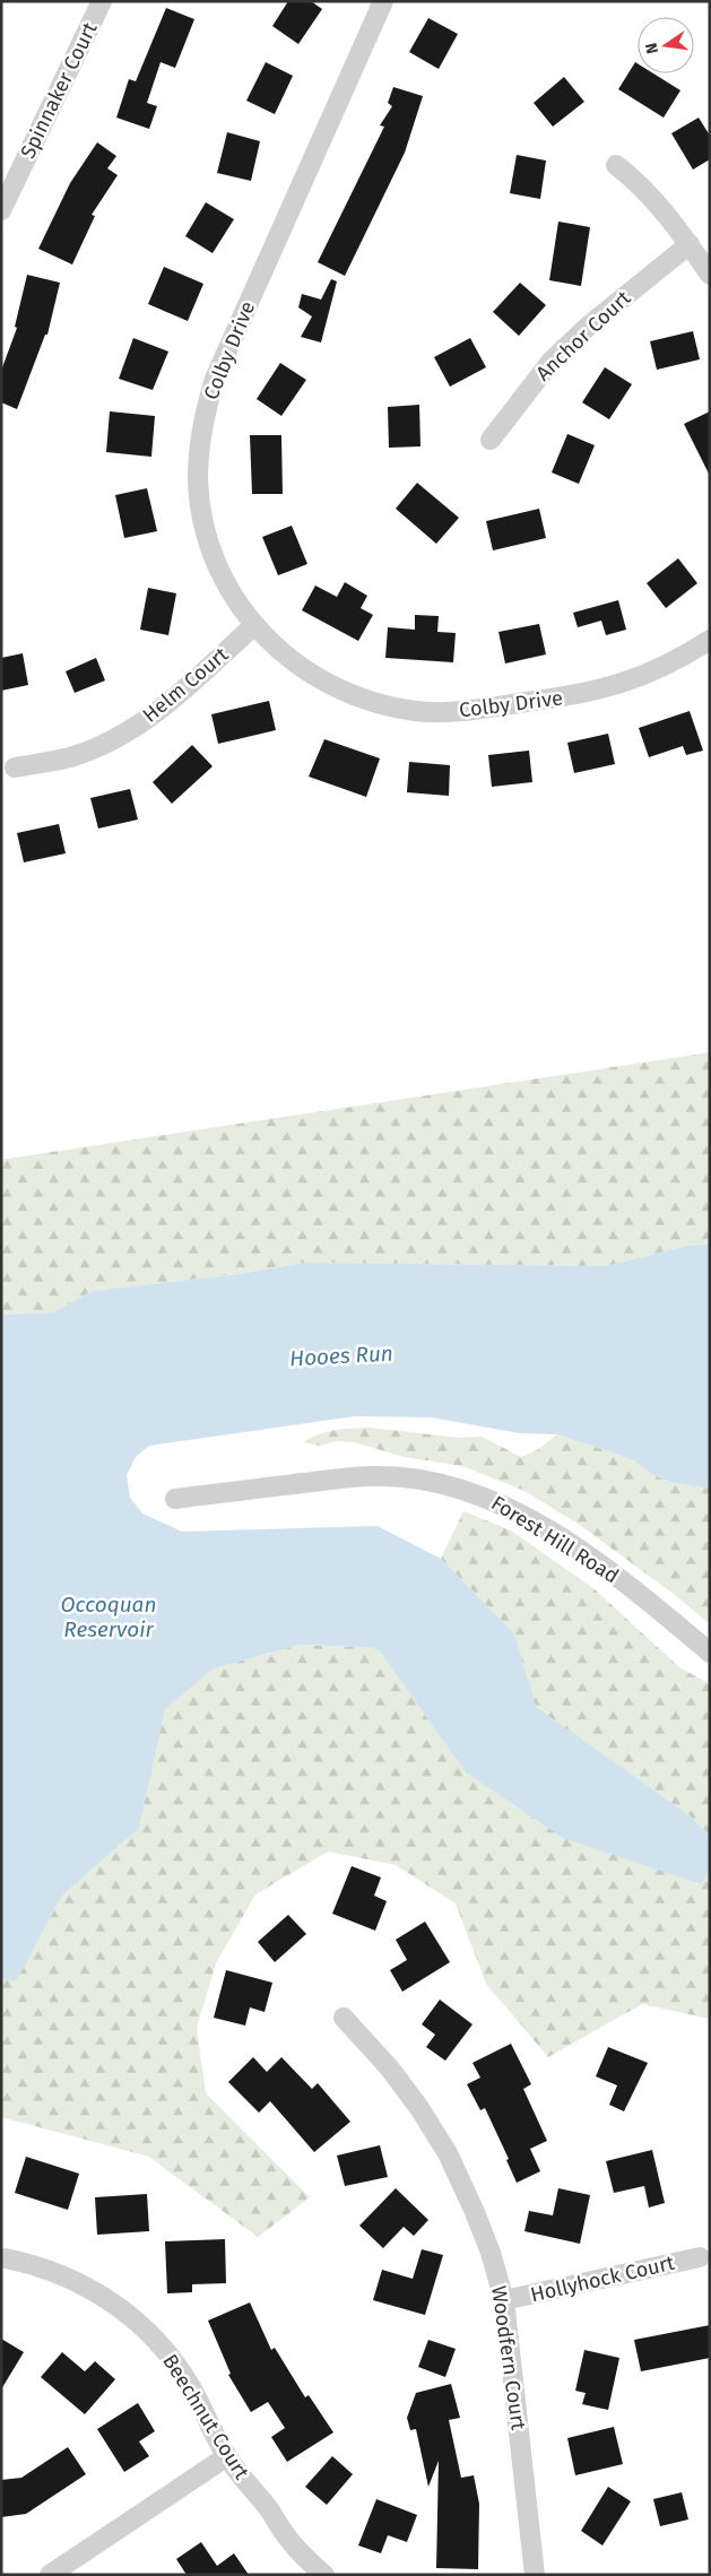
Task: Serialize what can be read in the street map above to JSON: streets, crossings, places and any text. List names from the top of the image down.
{
  "streets": {
    "street": [
      "Spinnaker Court",
      "Anchor Court",
      "Colby Drive",
      "Helm Court",
      "Forest Hill Road",
      "Hollyhock Court",
      "Woodfern Court",
      "Beechnut Court"
    ]
  },
  "crossings": [
    ["Colby Drive", "Helm Court"],
    ["Hollyhock Court", "Woodfern Court"]
  ],
  "water": ["Hooes Run", "Occoquan Reservoir"],
  "north": "left"
}
